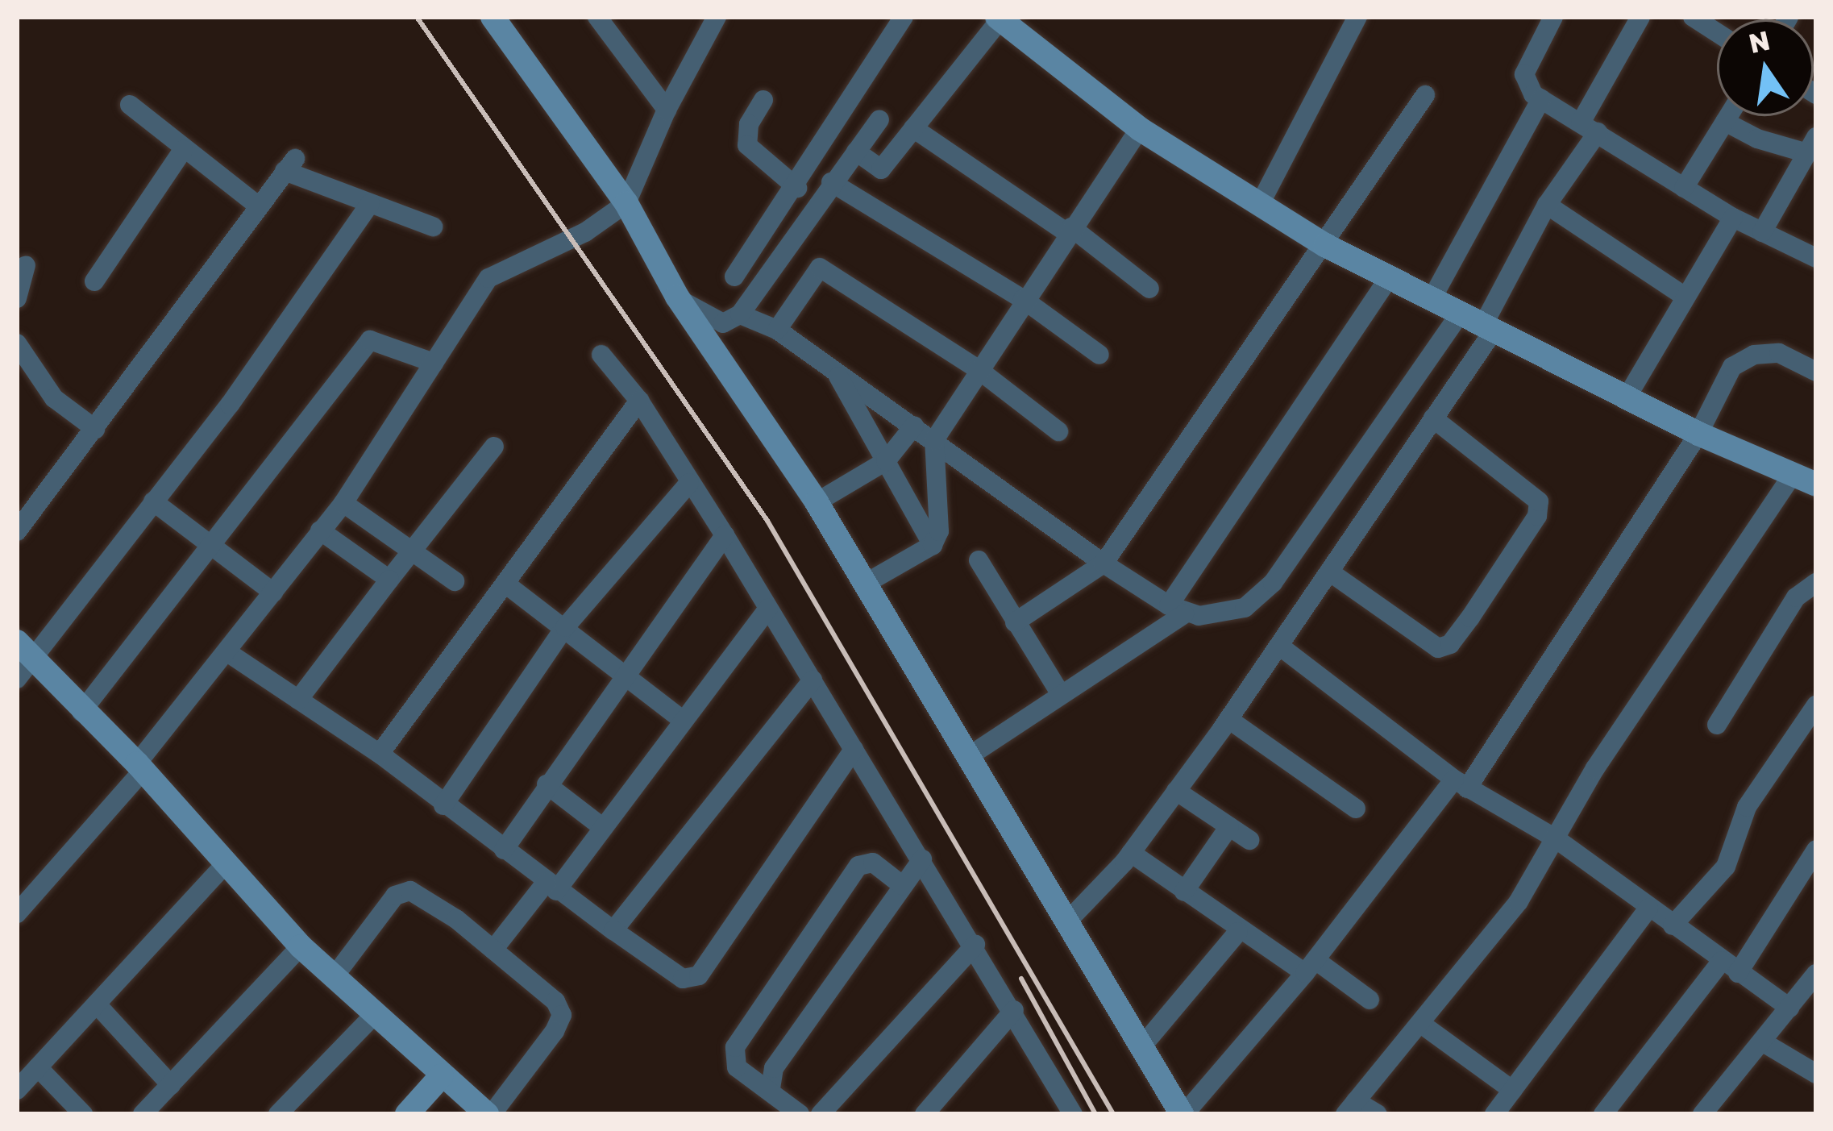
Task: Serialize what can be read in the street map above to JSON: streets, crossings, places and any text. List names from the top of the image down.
{
  "north": "top"
}
